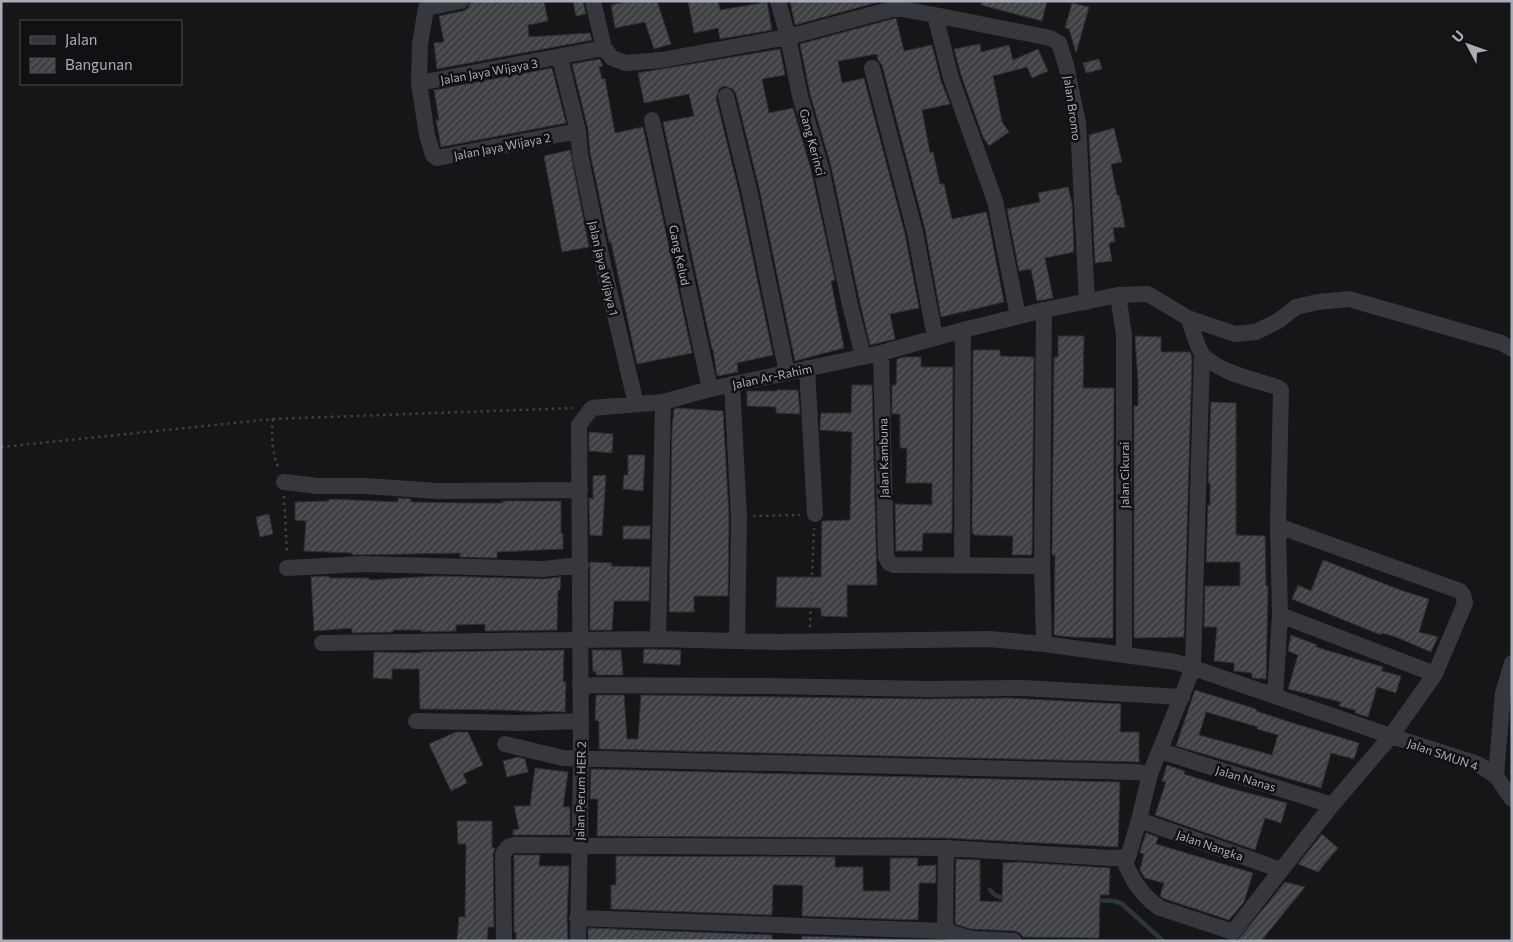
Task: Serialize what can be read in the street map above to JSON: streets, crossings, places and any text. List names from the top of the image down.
{
  "streets": {
    "street": [
      "Jalan Jaya Wijaya 3",
      "Jalan Bromo",
      "Gang Kerinci",
      "Jalan Jaya Wijaya 2",
      "Gang Kelud",
      "Jalan Jaya Wijaya 1",
      "Jalan Ar-Rahim",
      "Jalan Kambuna",
      "Jalan Cikurai",
      "Jalan SMUN 4",
      "Jalan Nanas",
      "Jalan Perum HER 2",
      "Jalan Nangka"
    ]
  },
  "crossings": [
    ["Jalan Jaya Wijaya 3", "Jalan Jaya Wijaya 2"],
    ["Jalan Jaya Wijaya 3", "Jalan Jaya Wijaya 1"],
    ["Jalan Bromo", "Jalan Ar-Rahim"],
    ["Gang Kerinci", "Jalan Ar-Rahim"],
    ["Jalan Jaya Wijaya 2", "Jalan Jaya Wijaya 1"],
    ["Gang Kelud", "Jalan Ar-Rahim"],
    ["Jalan Jaya Wijaya 1", "Jalan Ar-Rahim"],
    ["Jalan Ar-Rahim", "Jalan Kambuna"],
    ["Jalan Ar-Rahim", "Jalan Cikurai"],
    ["Jalan Ar-Rahim", "Jalan Perum HER 2"],
    ["Jalan Cikurai", "Jalan SMUN 4"],
    ["Jalan SMUN 4", "Jalan Perum HER 2"]
  ],
  "legend": ["Jalan", "Bangunan"],
  "north": "top left"
}
